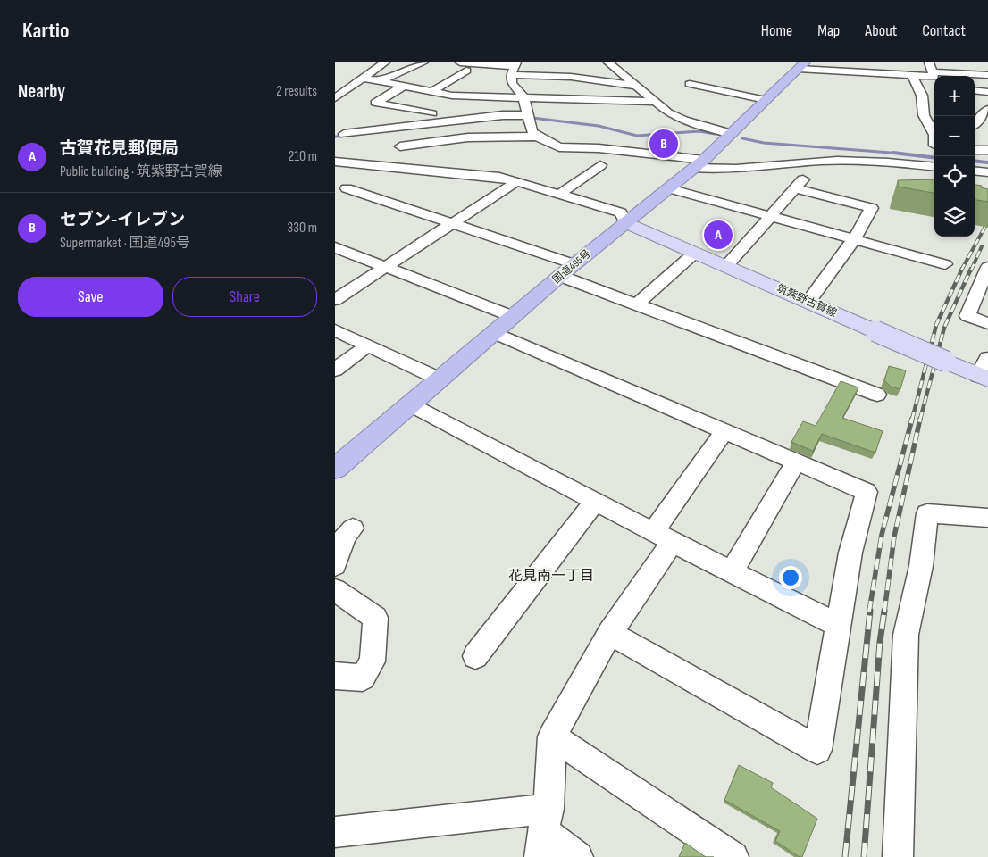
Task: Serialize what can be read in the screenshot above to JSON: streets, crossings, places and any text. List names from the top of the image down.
{
  "streets": {
    "highway": ["国道495号"],
    "main road": ["筑紫野古賀線"]
  },
  "crossings": [
    ["国道495号", "筑紫野古賀線"]
  ],
  "districts": ["花見南一丁目"],
  "page": {
    "header": "Kartio",
    "nav": [
      "Home",
      "Map",
      "About",
      "Contact"
    ],
    "heading": ["Nearby", "2 results"],
    "map_buttons": ["+", "−"],
    "list": [
      {
        "mark": "A",
        "name": "古賀花見郵便局",
        "note": "Public building · 筑紫野古賀線",
        "value": "210 m"
      },
      {
        "mark": "B",
        "name": "セブン-イレブン",
        "note": "Supermarket · 国道495号",
        "value": "330 m"
      }
    ],
    "pins": ["B", "A"],
    "buttons": ["Save", "Share"]
  }
}
